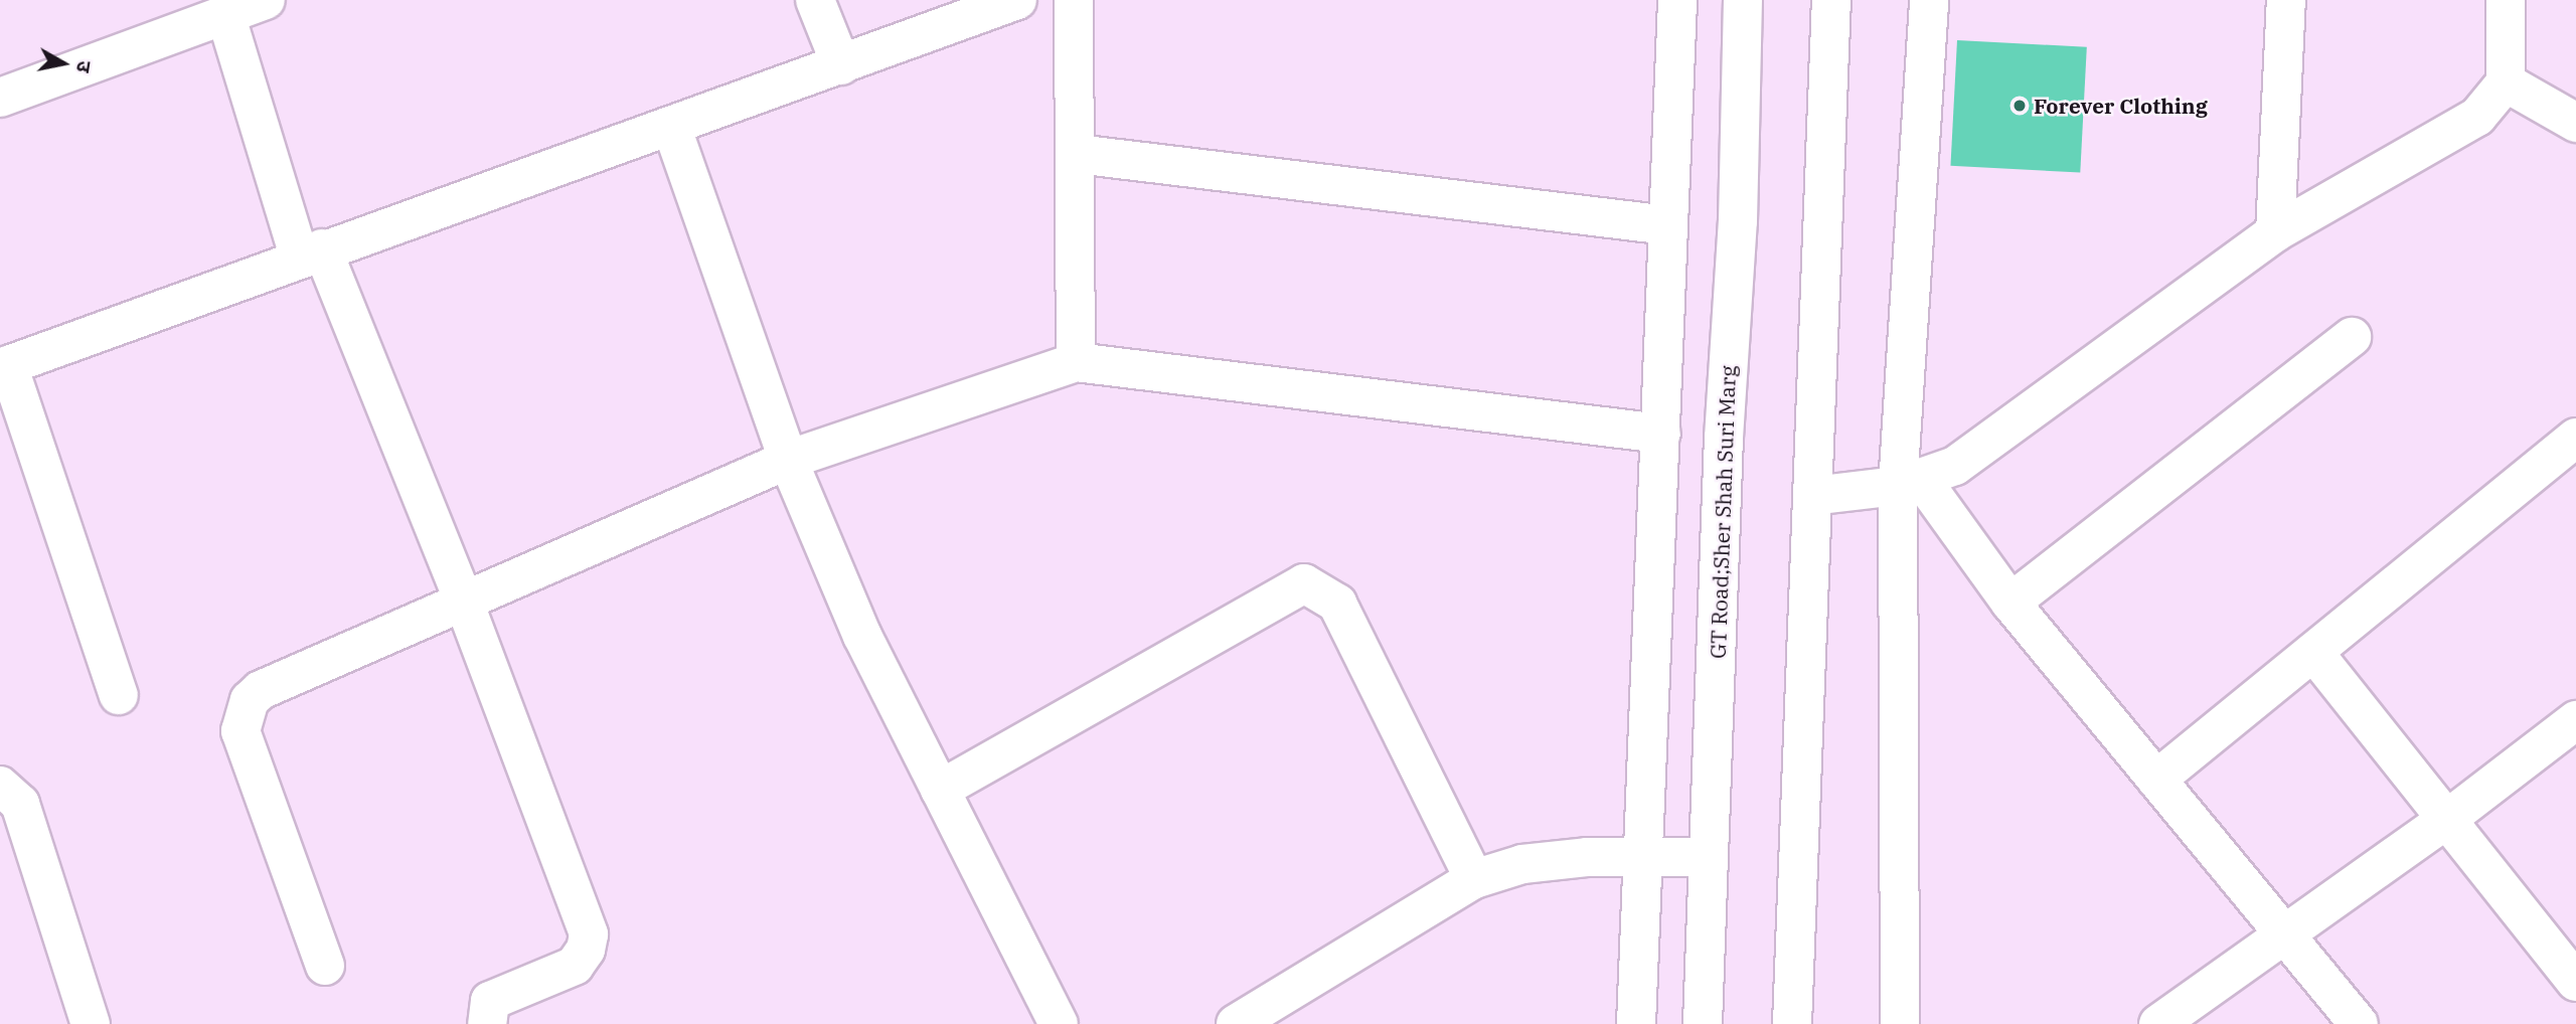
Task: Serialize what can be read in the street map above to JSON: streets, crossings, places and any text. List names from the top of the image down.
{
  "streets": {
    "street": ["GT Road;Sher Shah Suri Marg"]
  },
  "places": ["Forever Clothing"],
  "north": "right"
}
